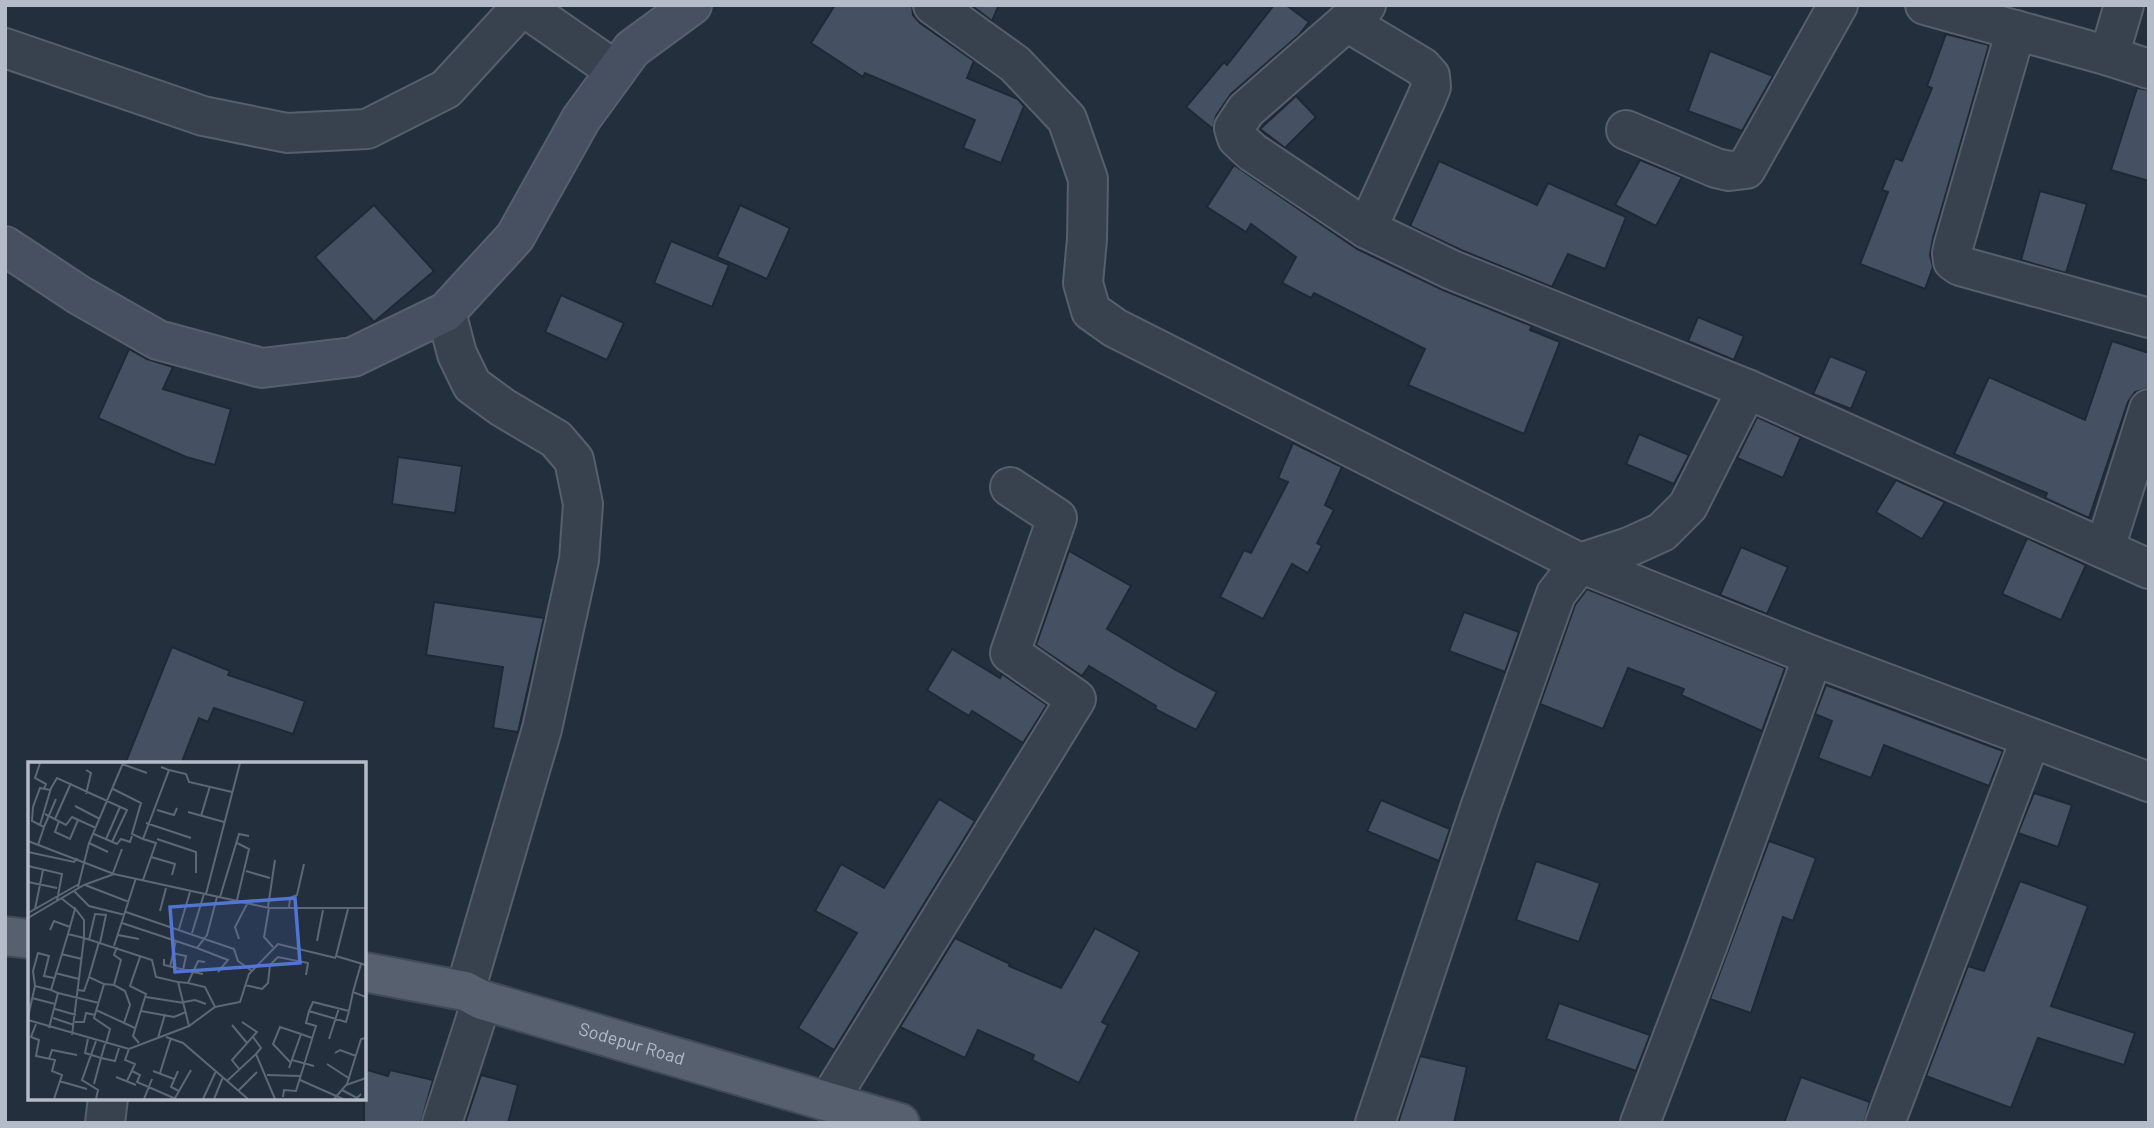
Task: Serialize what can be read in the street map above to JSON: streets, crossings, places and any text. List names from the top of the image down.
{
  "streets": {
    "main road": ["Sodepur Road"]
  }
}
